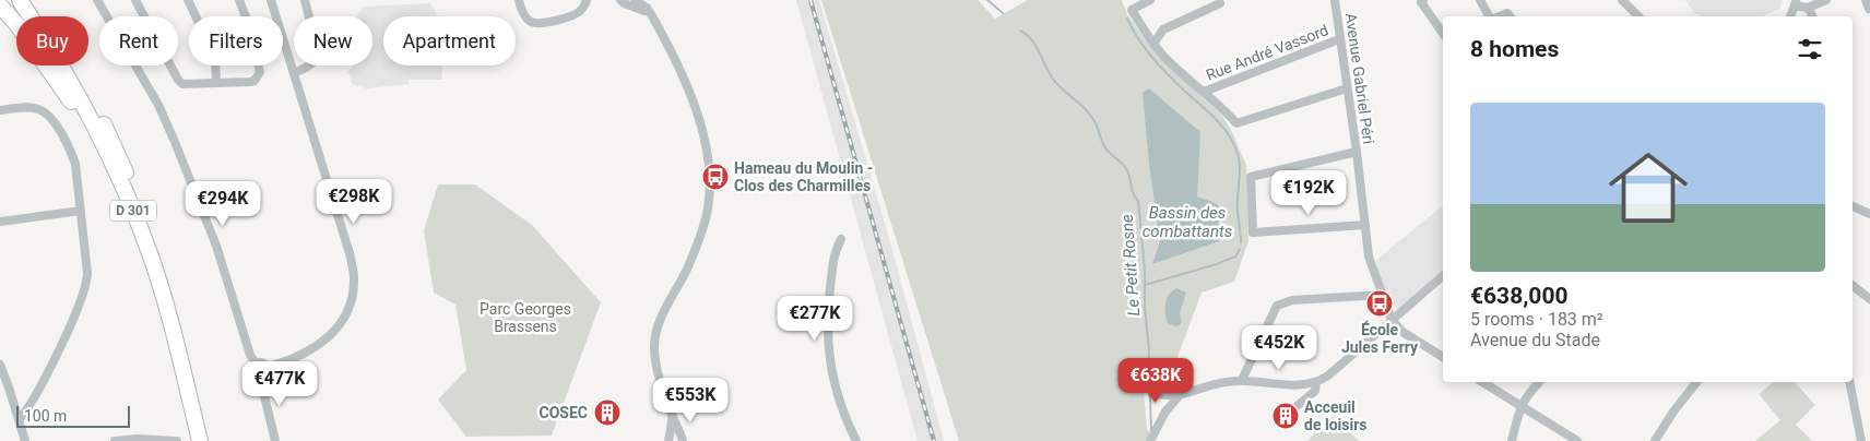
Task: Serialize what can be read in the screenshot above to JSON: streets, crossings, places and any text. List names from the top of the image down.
{
  "streets": {
    "highway": ["D 301"],
    "street": ["Rue André Vassord", "Avenue Gabriel Péri"]
  },
  "crossings": [
    ["Rue André Vassord", "Avenue Gabriel Péri"]
  ],
  "water": ["Bassin des combattants", "Le Petit Rosne"],
  "parks": ["Parc Georges Brassens"],
  "places": {
    "bus stop": ["Hameau du Moulin - Clos des Charmilles", "École Jules Ferry"],
    "building": ["COSEC", "Acceuil de loisirs"]
  },
  "scale_bar": "100 m",
  "page": {
    "chip": [
      "Buy",
      "Rent",
      "Filters",
      "New",
      "Apartment"
    ],
    "heading": "8 homes",
    "list": [
      {
        "name": "€638,000",
        "note": "5 rooms · 183 m² · Avenue du Stade"
      }
    ],
    "price": [
      "€192K",
      "€298K",
      "€294K",
      "€277K",
      "€452K",
      "€638K",
      "€477K",
      "€553K"
    ],
    "scale": "100 m"
  }
}
